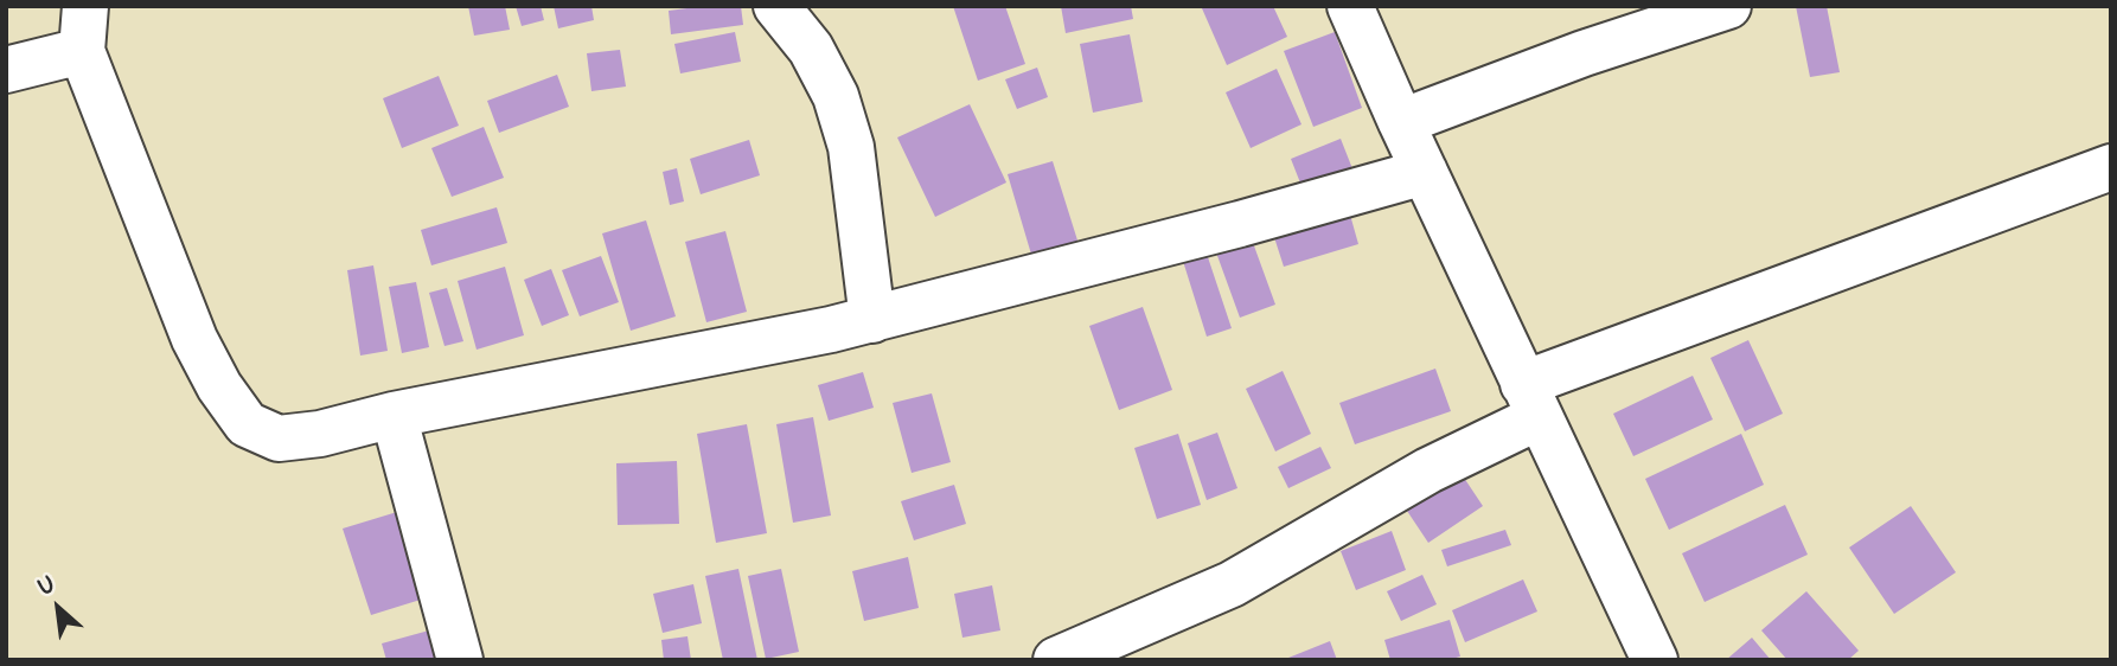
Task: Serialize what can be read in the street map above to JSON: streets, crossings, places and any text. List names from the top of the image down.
{
  "north": "top left"
}
